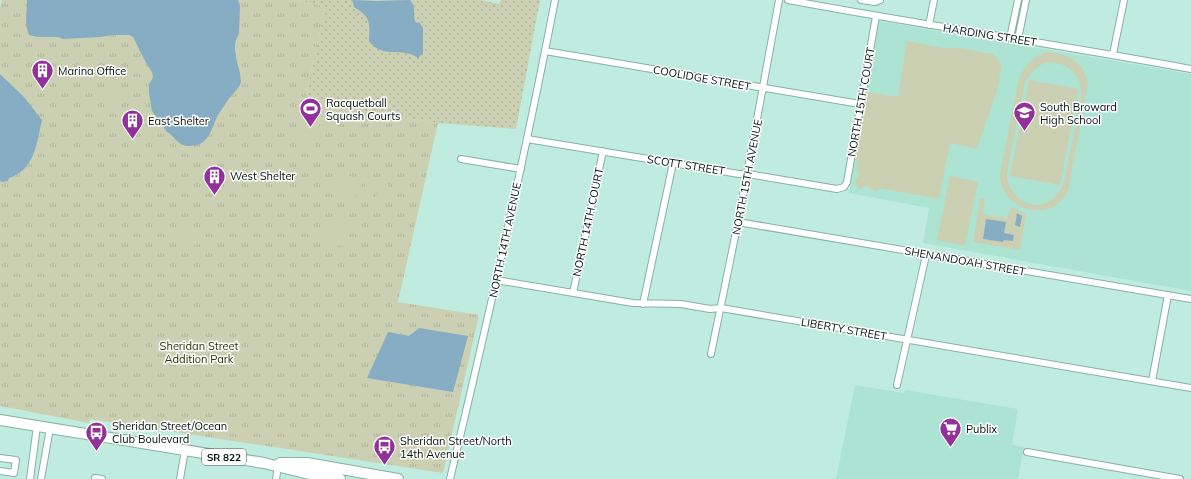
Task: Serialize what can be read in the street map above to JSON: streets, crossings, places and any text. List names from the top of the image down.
{
  "streets": {
    "main road": ["SR 822"],
    "street": [
      "HARDING STREET",
      "COOLIDGE STREET",
      "NORTH 15TH COURT",
      "SCOTT STREET",
      "NORTH 15TH AVENUE",
      "NORTH 14TH COURT",
      "NORTH 14TH AVENUE",
      "SHENANDOAH STREET",
      "LIBERTY STREET"
    ]
  },
  "crossings": [
    ["HARDING STREET", "NORTH 15TH COURT"],
    ["COOLIDGE STREET", "NORTH 15TH COURT"],
    ["COOLIDGE STREET", "NORTH 15TH AVENUE"],
    ["COOLIDGE STREET", "NORTH 14TH AVENUE"],
    ["NORTH 15TH COURT", "SCOTT STREET"],
    ["SCOTT STREET", "NORTH 15TH AVENUE"],
    ["SCOTT STREET", "NORTH 14TH COURT"],
    ["SCOTT STREET", "NORTH 14TH AVENUE"],
    ["NORTH 15TH AVENUE", "SHENANDOAH STREET"],
    ["NORTH 15TH AVENUE", "LIBERTY STREET"],
    ["NORTH 14TH COURT", "LIBERTY STREET"],
    ["NORTH 14TH AVENUE", "LIBERTY STREET"]
  ],
  "parks": ["Sheridan Street Addition Park"],
  "places": {
    "building": ["Marina Office", "East Shelter", "West Shelter"],
    "sports": ["Racquetball Squash Courts"],
    "school or university": ["South Broward High School"],
    "supermarket": ["Publix"],
    "bus stop": ["Sheridan Street/Ocean Club Boulevard", "Sheridan Street/North 14th Avenue"]
  }
}
